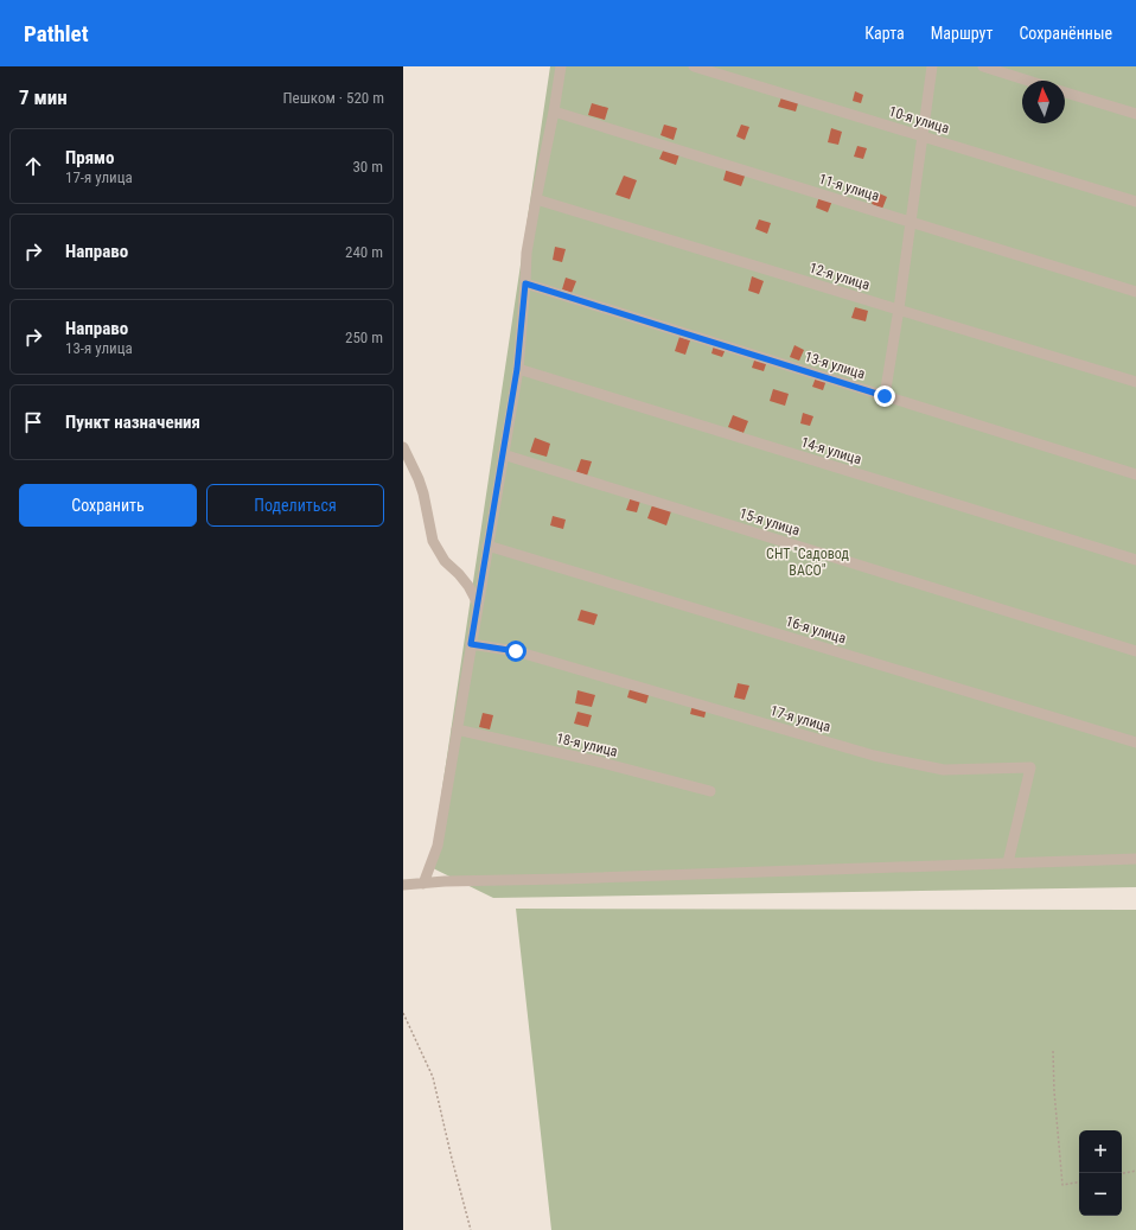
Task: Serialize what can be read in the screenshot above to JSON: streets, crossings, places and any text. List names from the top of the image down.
{
  "streets": {
    "street": [
      "10-я улица",
      "11-я улица",
      "12-я улица",
      "13-я улица",
      "14-я улица",
      "15-я улица",
      "16-я улица",
      "17-я улица",
      "18-я улица"
    ]
  },
  "parks": ["СНТ \"Садовод ВАСО\""],
  "north": "top",
  "page": {
    "header": "Pathlet",
    "nav": ["Карта", "Маршрут", "Сохранённые"],
    "heading": ["7 мин", "Пешком · 520 m"],
    "list": [
      ["Прямо", "17-я улица", "30 m"],
      ["Направо", "240 m"],
      ["Направо", "13-я улица", "250 m"],
      "Пункт назначения"
    ],
    "buttons": ["Сохранить", "Поделиться"],
    "map_buttons": ["+", "−"]
  }
}
